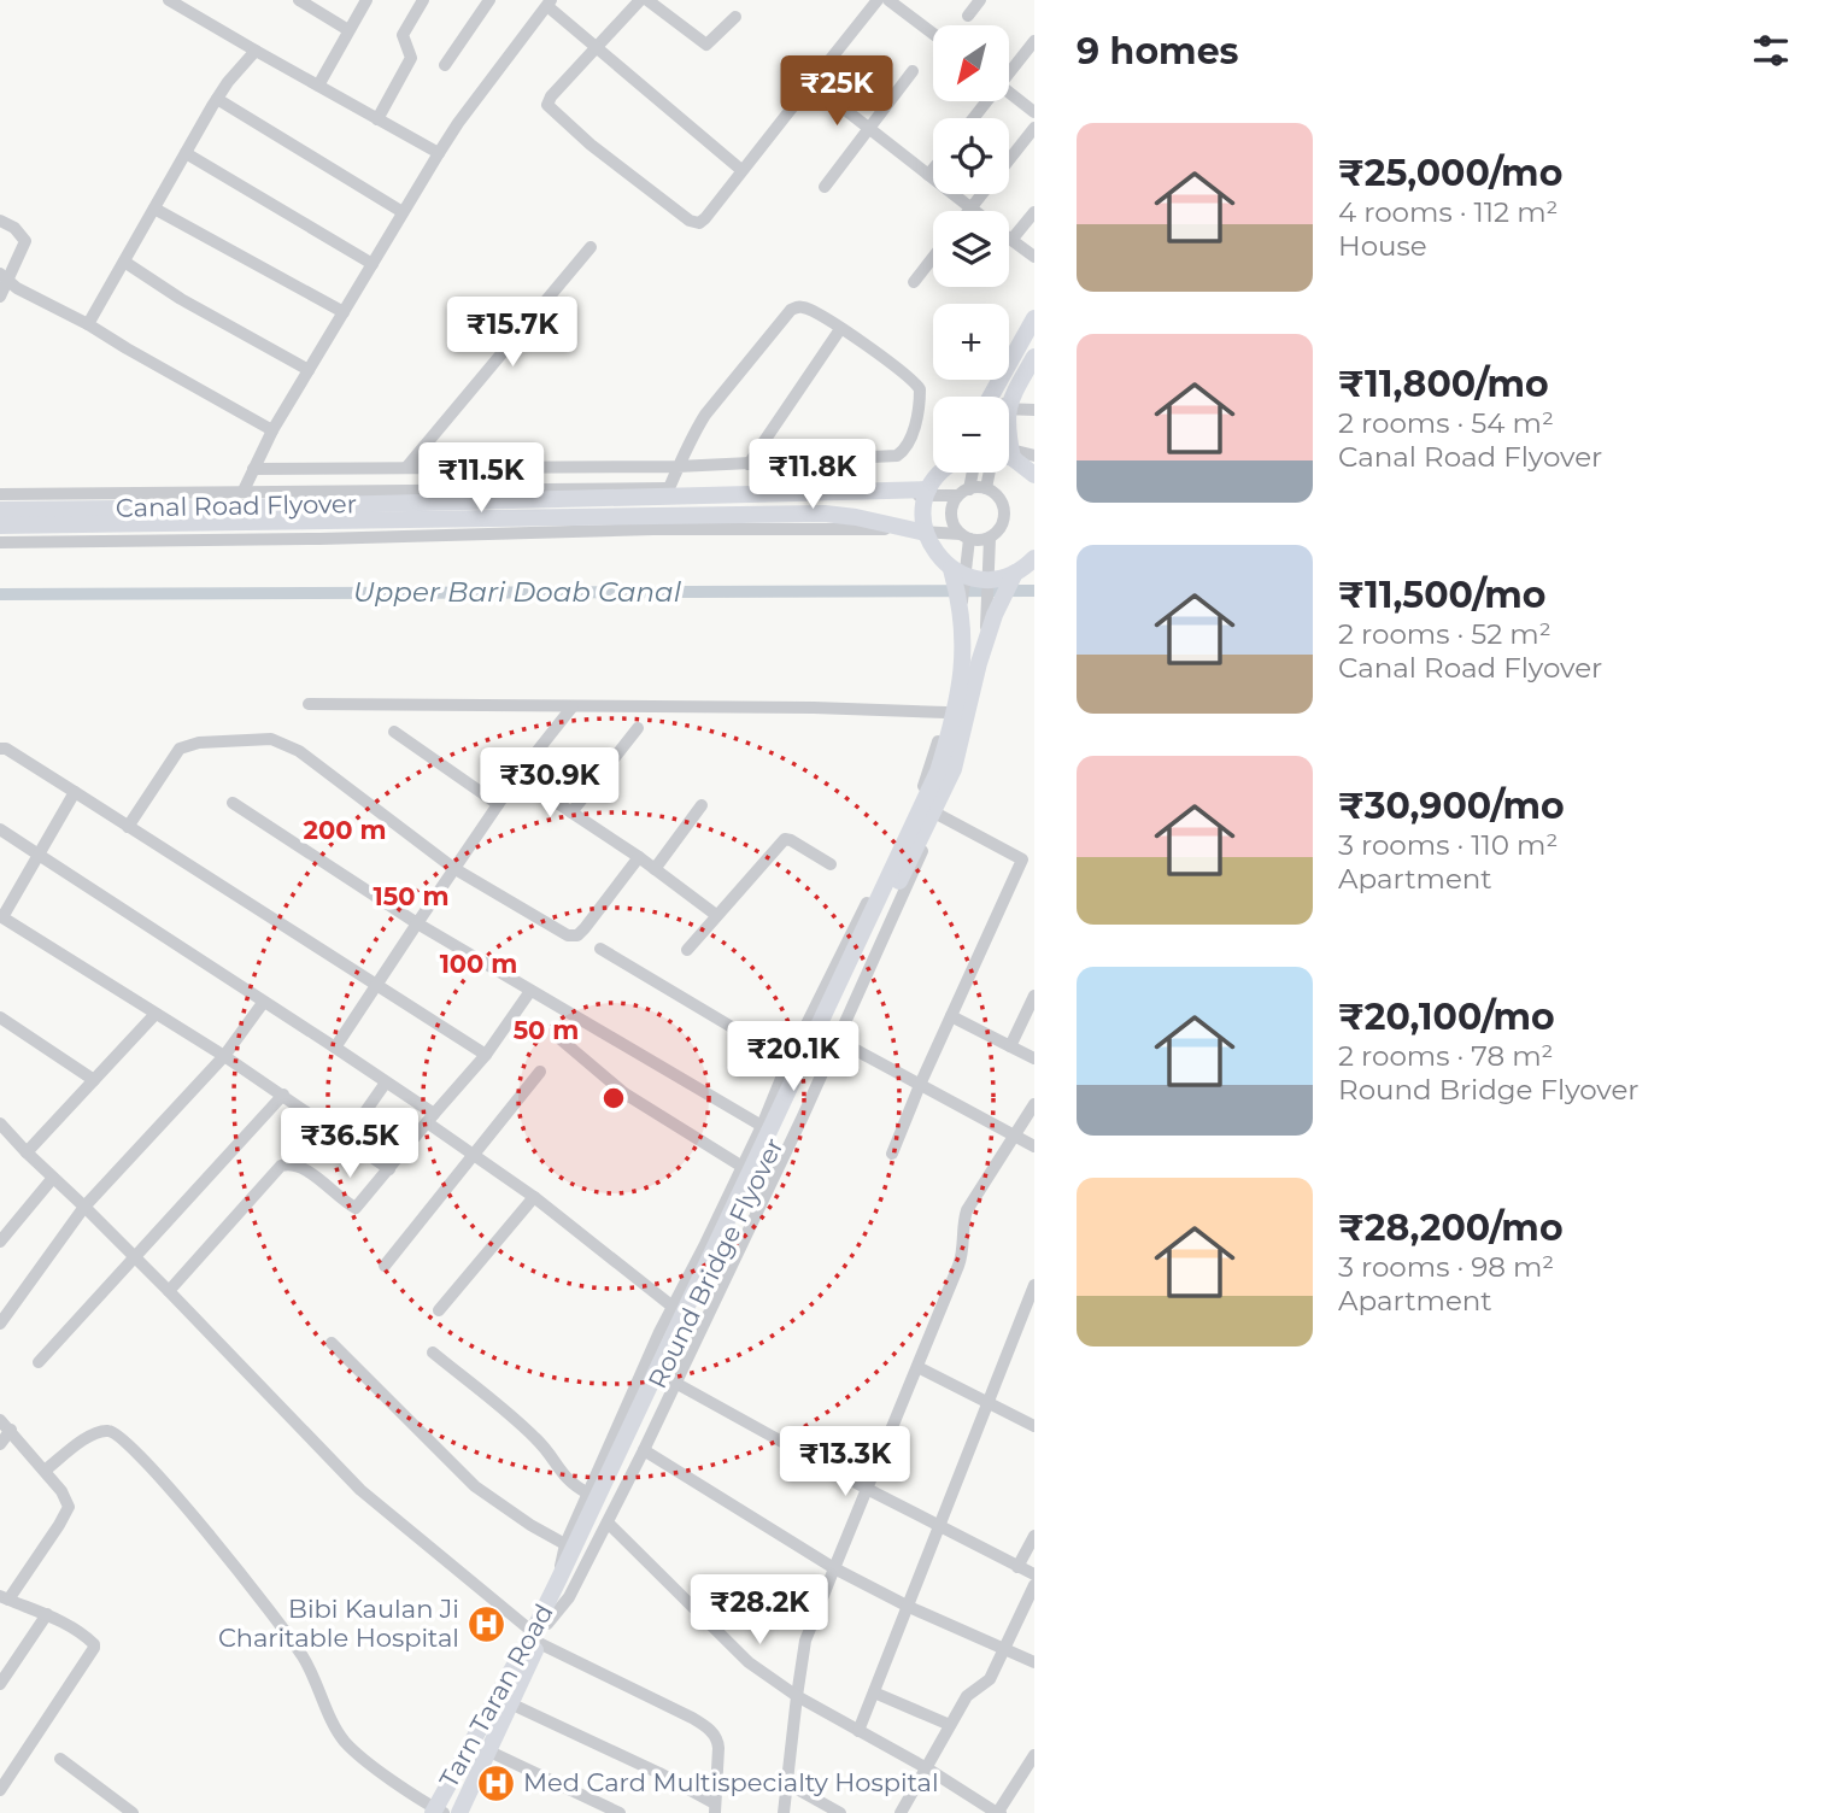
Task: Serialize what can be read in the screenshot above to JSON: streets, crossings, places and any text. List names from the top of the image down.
{
  "streets": {
    "main road": ["Canal Road Flyover", "Round Bridge Flyover", "Tarn Taran Road"]
  },
  "crossings": [
    ["Canal Road Flyover", "Round Bridge Flyover"],
    ["Round Bridge Flyover", "Tarn Taran Road"]
  ],
  "water": ["Upper Bari Doab Canal"],
  "places": {
    "hospital": ["Bibi Kaulan Ji Charitable Hospital", "Med Card Multispecialty Hospital"]
  },
  "north": "bottom left",
  "page": {
    "heading": "9 homes",
    "map_buttons": ["+", "−"],
    "price": [
      "₹25K",
      "₹15.7K",
      "₹11.8K",
      "₹11.5K",
      "₹30.9K",
      "₹20.1K",
      "₹36.5K",
      "₹13.3K",
      "₹28.2K"
    ],
    "list": [
      {
        "name": "₹25,000/mo",
        "note": "4 rooms · 112 m² · House"
      },
      {
        "name": "₹11,800/mo",
        "note": "2 rooms · 54 m² · Canal Road Flyover"
      },
      {
        "name": "₹11,500/mo",
        "note": "2 rooms · 52 m² · Canal Road Flyover"
      },
      {
        "name": "₹30,900/mo",
        "note": "3 rooms · 110 m² · Apartment"
      },
      {
        "name": "₹20,100/mo",
        "note": "2 rooms · 78 m² · Round Bridge Flyover"
      },
      {
        "name": "₹28,200/mo",
        "note": "3 rooms · 98 m² · Apartment"
      }
    ]
  },
  "rings": [
    "200 m",
    "150 m",
    "100 m",
    "50 m"
  ]
}
